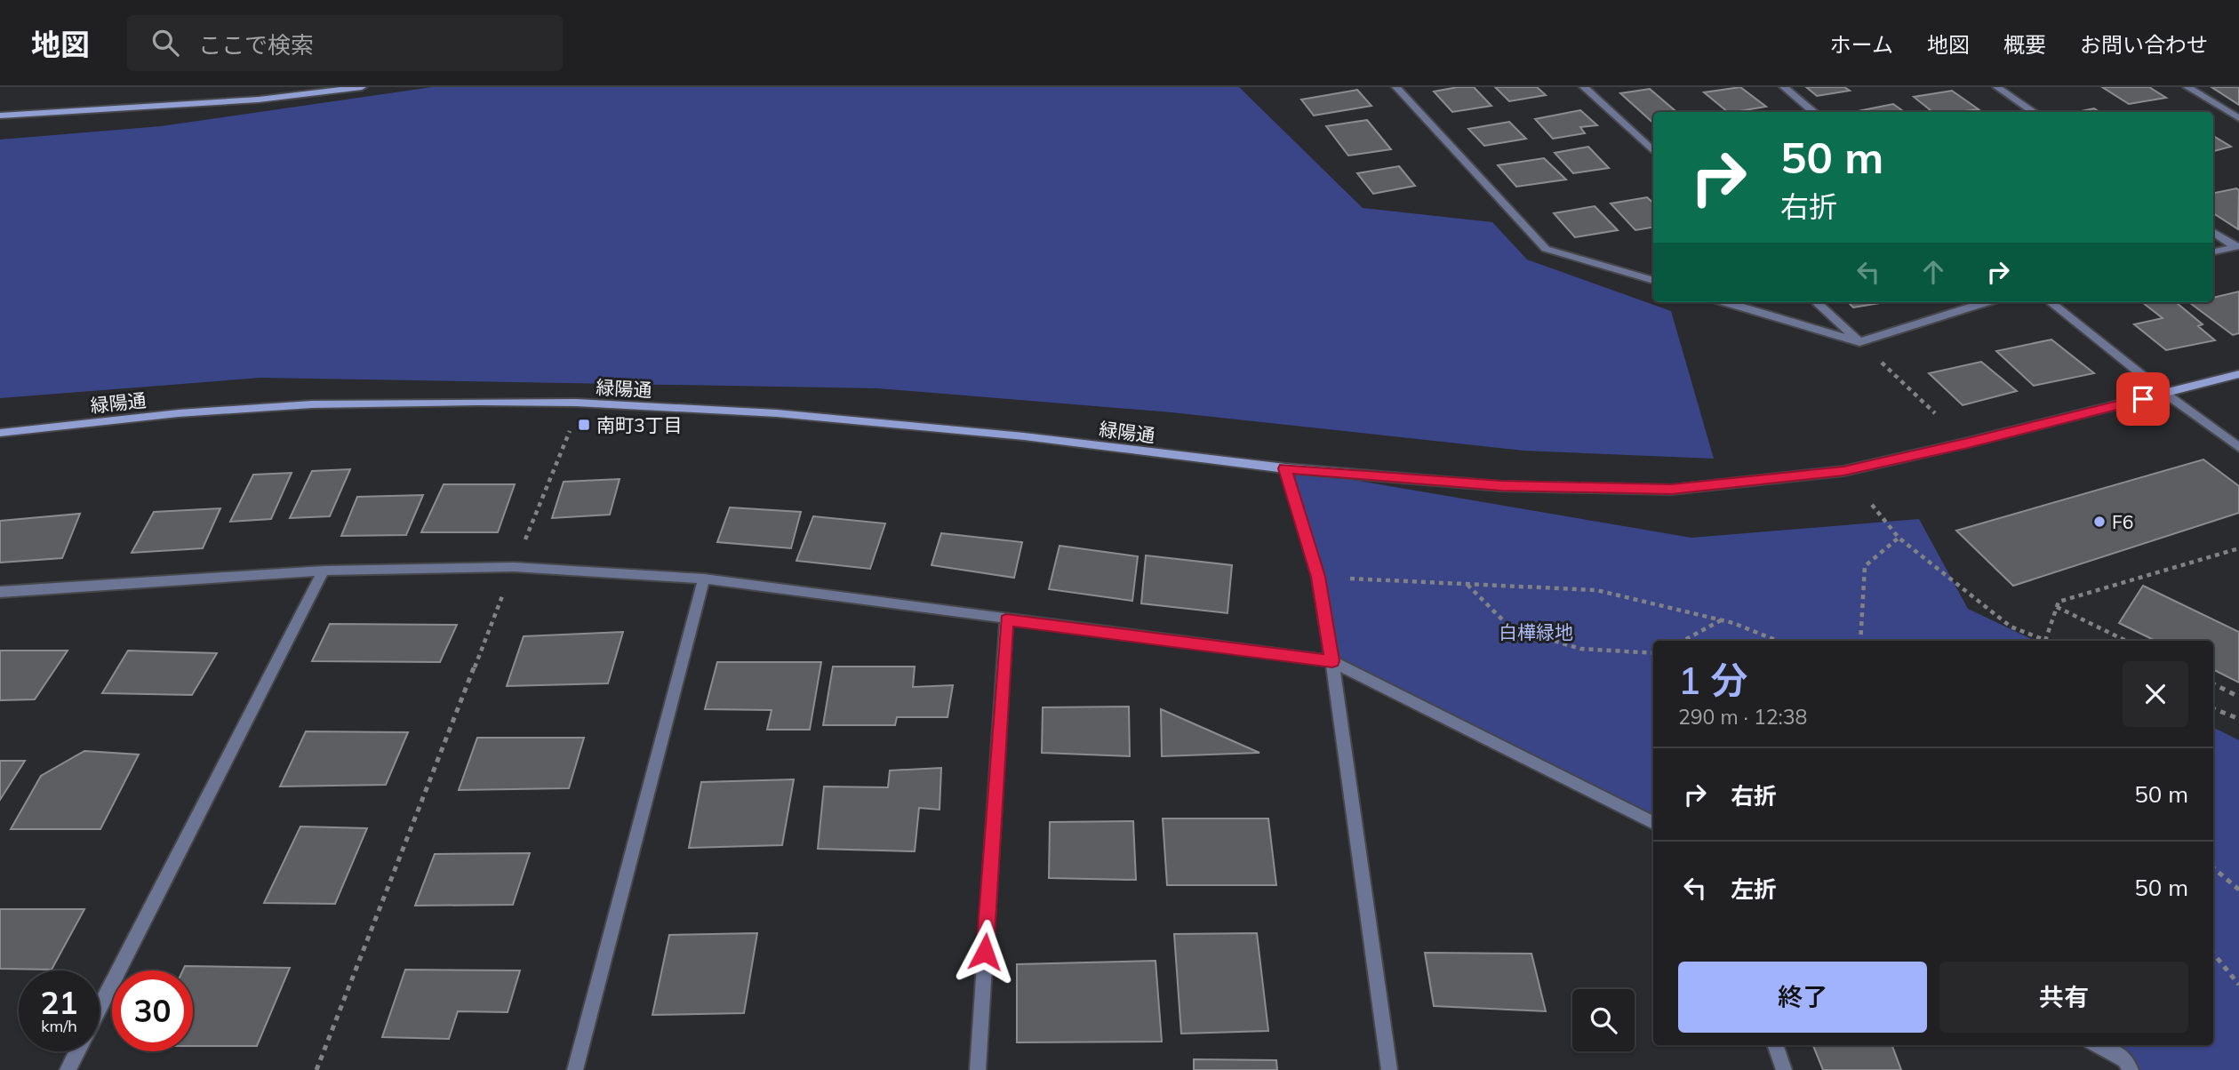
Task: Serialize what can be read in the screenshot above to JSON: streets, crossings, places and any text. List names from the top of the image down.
{
  "streets": {
    "street": ["緑陽通"]
  },
  "parks": ["白樺緑地"],
  "places": {
    "transit": ["南町3丁目"],
    "other": ["F6"]
  },
  "page": {
    "header": "地図",
    "search": "ここで検索",
    "nav": [
      "ホーム",
      "地図",
      "概要",
      "お問い合わせ"
    ],
    "turn": ["50 m", "右折"],
    "heading": ["1 分", "290 m · 12:38"],
    "list": [
      {
        "name": "右折",
        "value": "50 m"
      },
      {
        "name": "左折",
        "value": "50 m"
      }
    ],
    "buttons": ["終了", "共有"],
    "speed": "21 km/h",
    "limit": "30"
  }
}
